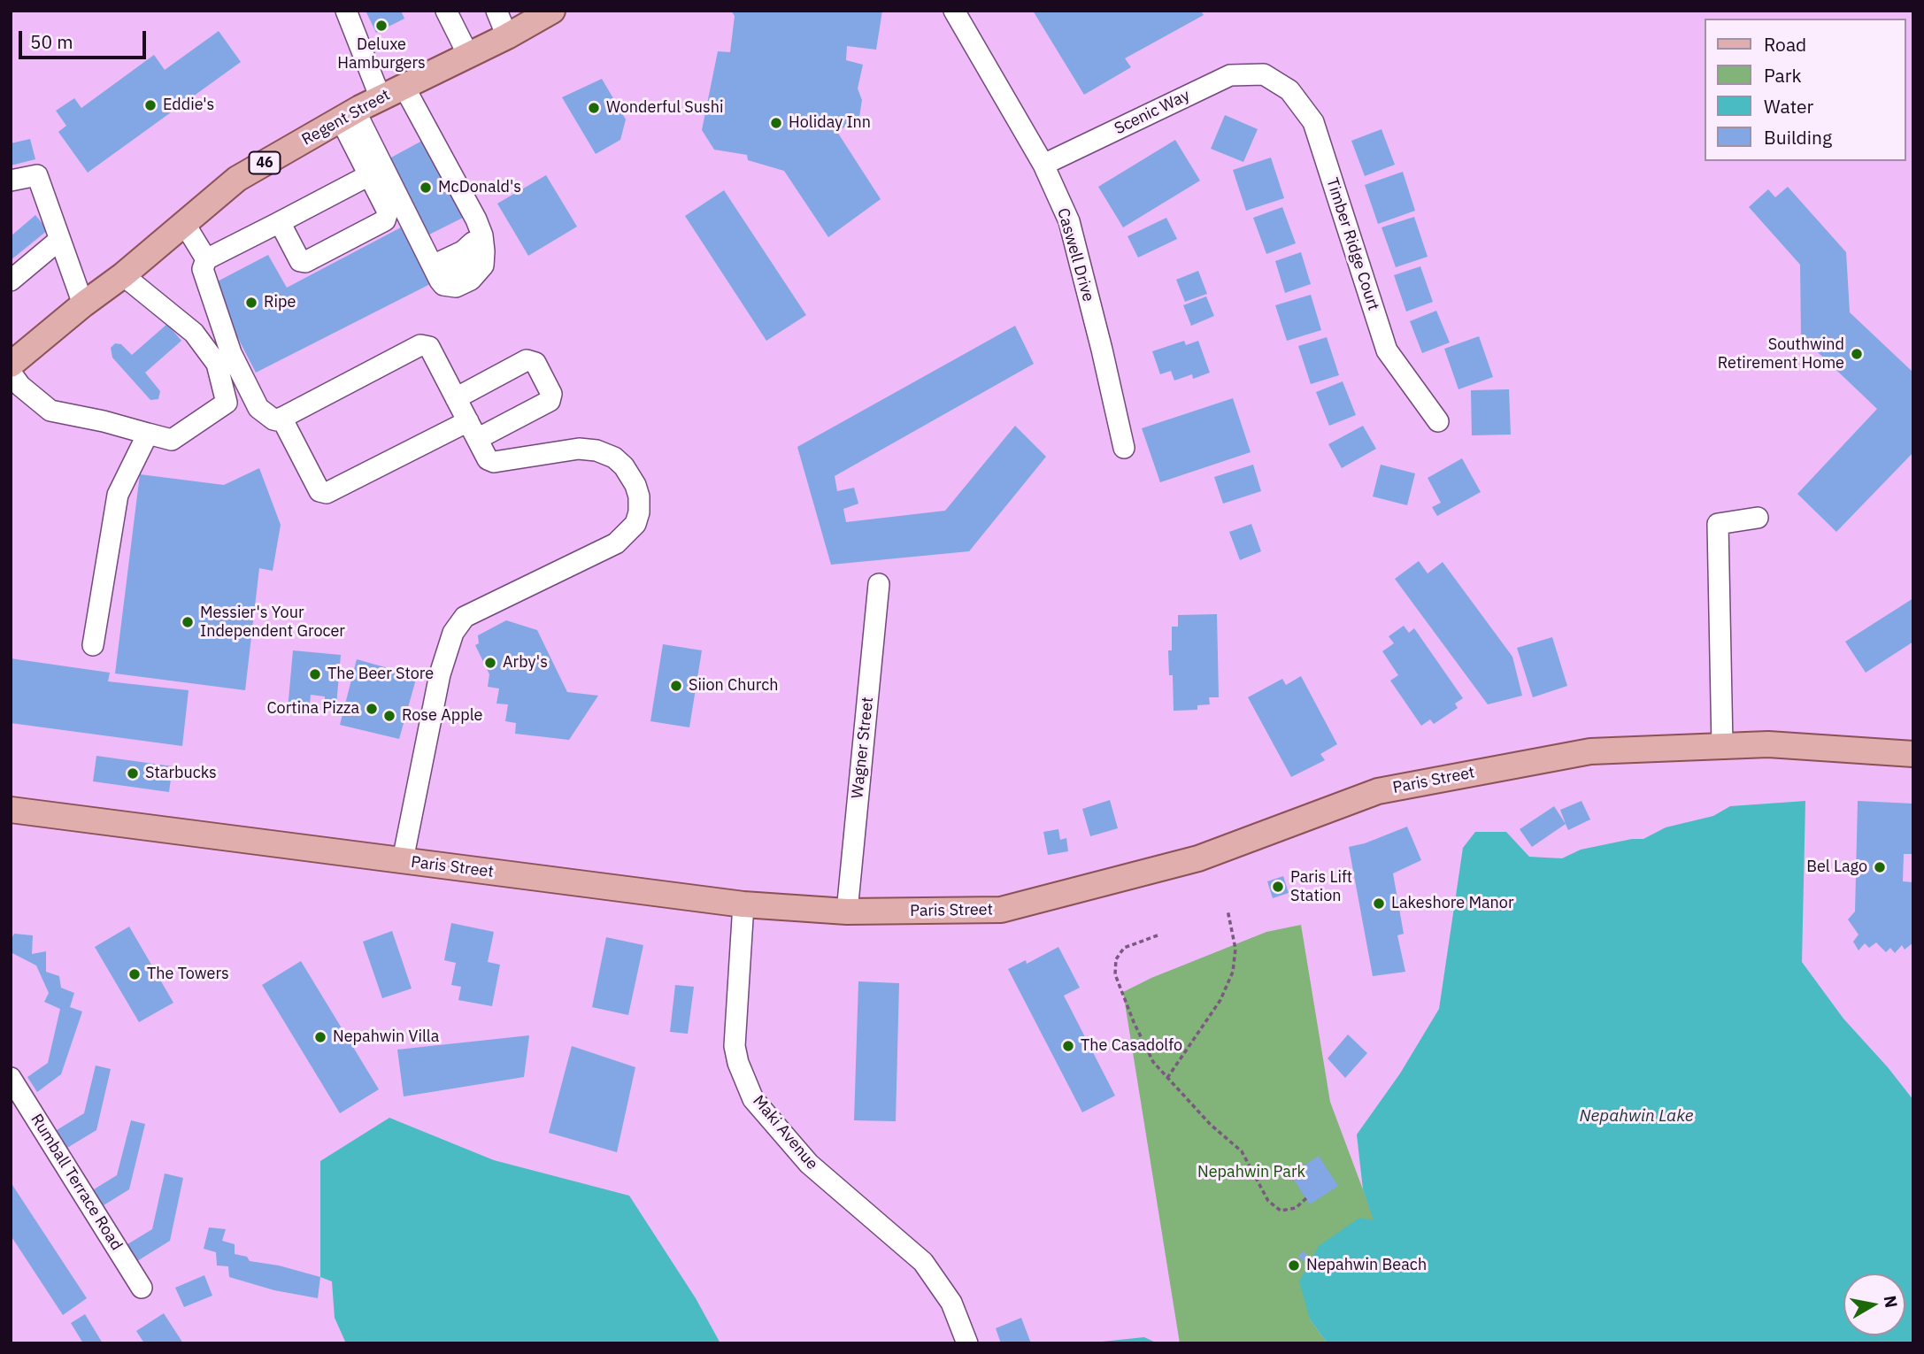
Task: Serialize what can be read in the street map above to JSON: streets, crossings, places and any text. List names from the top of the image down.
{
  "streets": {
    "main road": ["Regent Street", "46", "Paris Street"],
    "street": [
      "Scenic Way",
      "Timber Ridge Court",
      "Caswell Drive",
      "Wagner Street",
      "Maki Avenue",
      "Rumball Terrace Road"
    ]
  },
  "crossings": [
    ["Scenic Way", "Timber Ridge Court"],
    ["Scenic Way", "Caswell Drive"],
    ["Wagner Street", "Paris Street"],
    ["Paris Street", "Maki Avenue"]
  ],
  "water": ["Nepahwin Lake"],
  "parks": ["Nepahwin Park"],
  "places": [
    "Deluxe Hamburgers",
    "Eddie's",
    "Wonderful Sushi",
    "Holiday Inn",
    "McDonald's",
    "Ripe",
    "Southwind Retirement Home",
    "Messier's Your Independent Grocer",
    "Arby's",
    "The Beer Store",
    "Siion Church",
    "Cortina Pizza",
    "Rose Apple",
    "Starbucks",
    "Bel Lago",
    "Paris Lift Station",
    "Lakeshore Manor",
    "The Towers",
    "Nepahwin Villa",
    "The Casadolfo",
    "Nepahwin Beach"
  ],
  "legend": [
    "Road",
    "Park",
    "Water",
    "Building"
  ],
  "scale_bar": "50 m",
  "north": "right"
}
